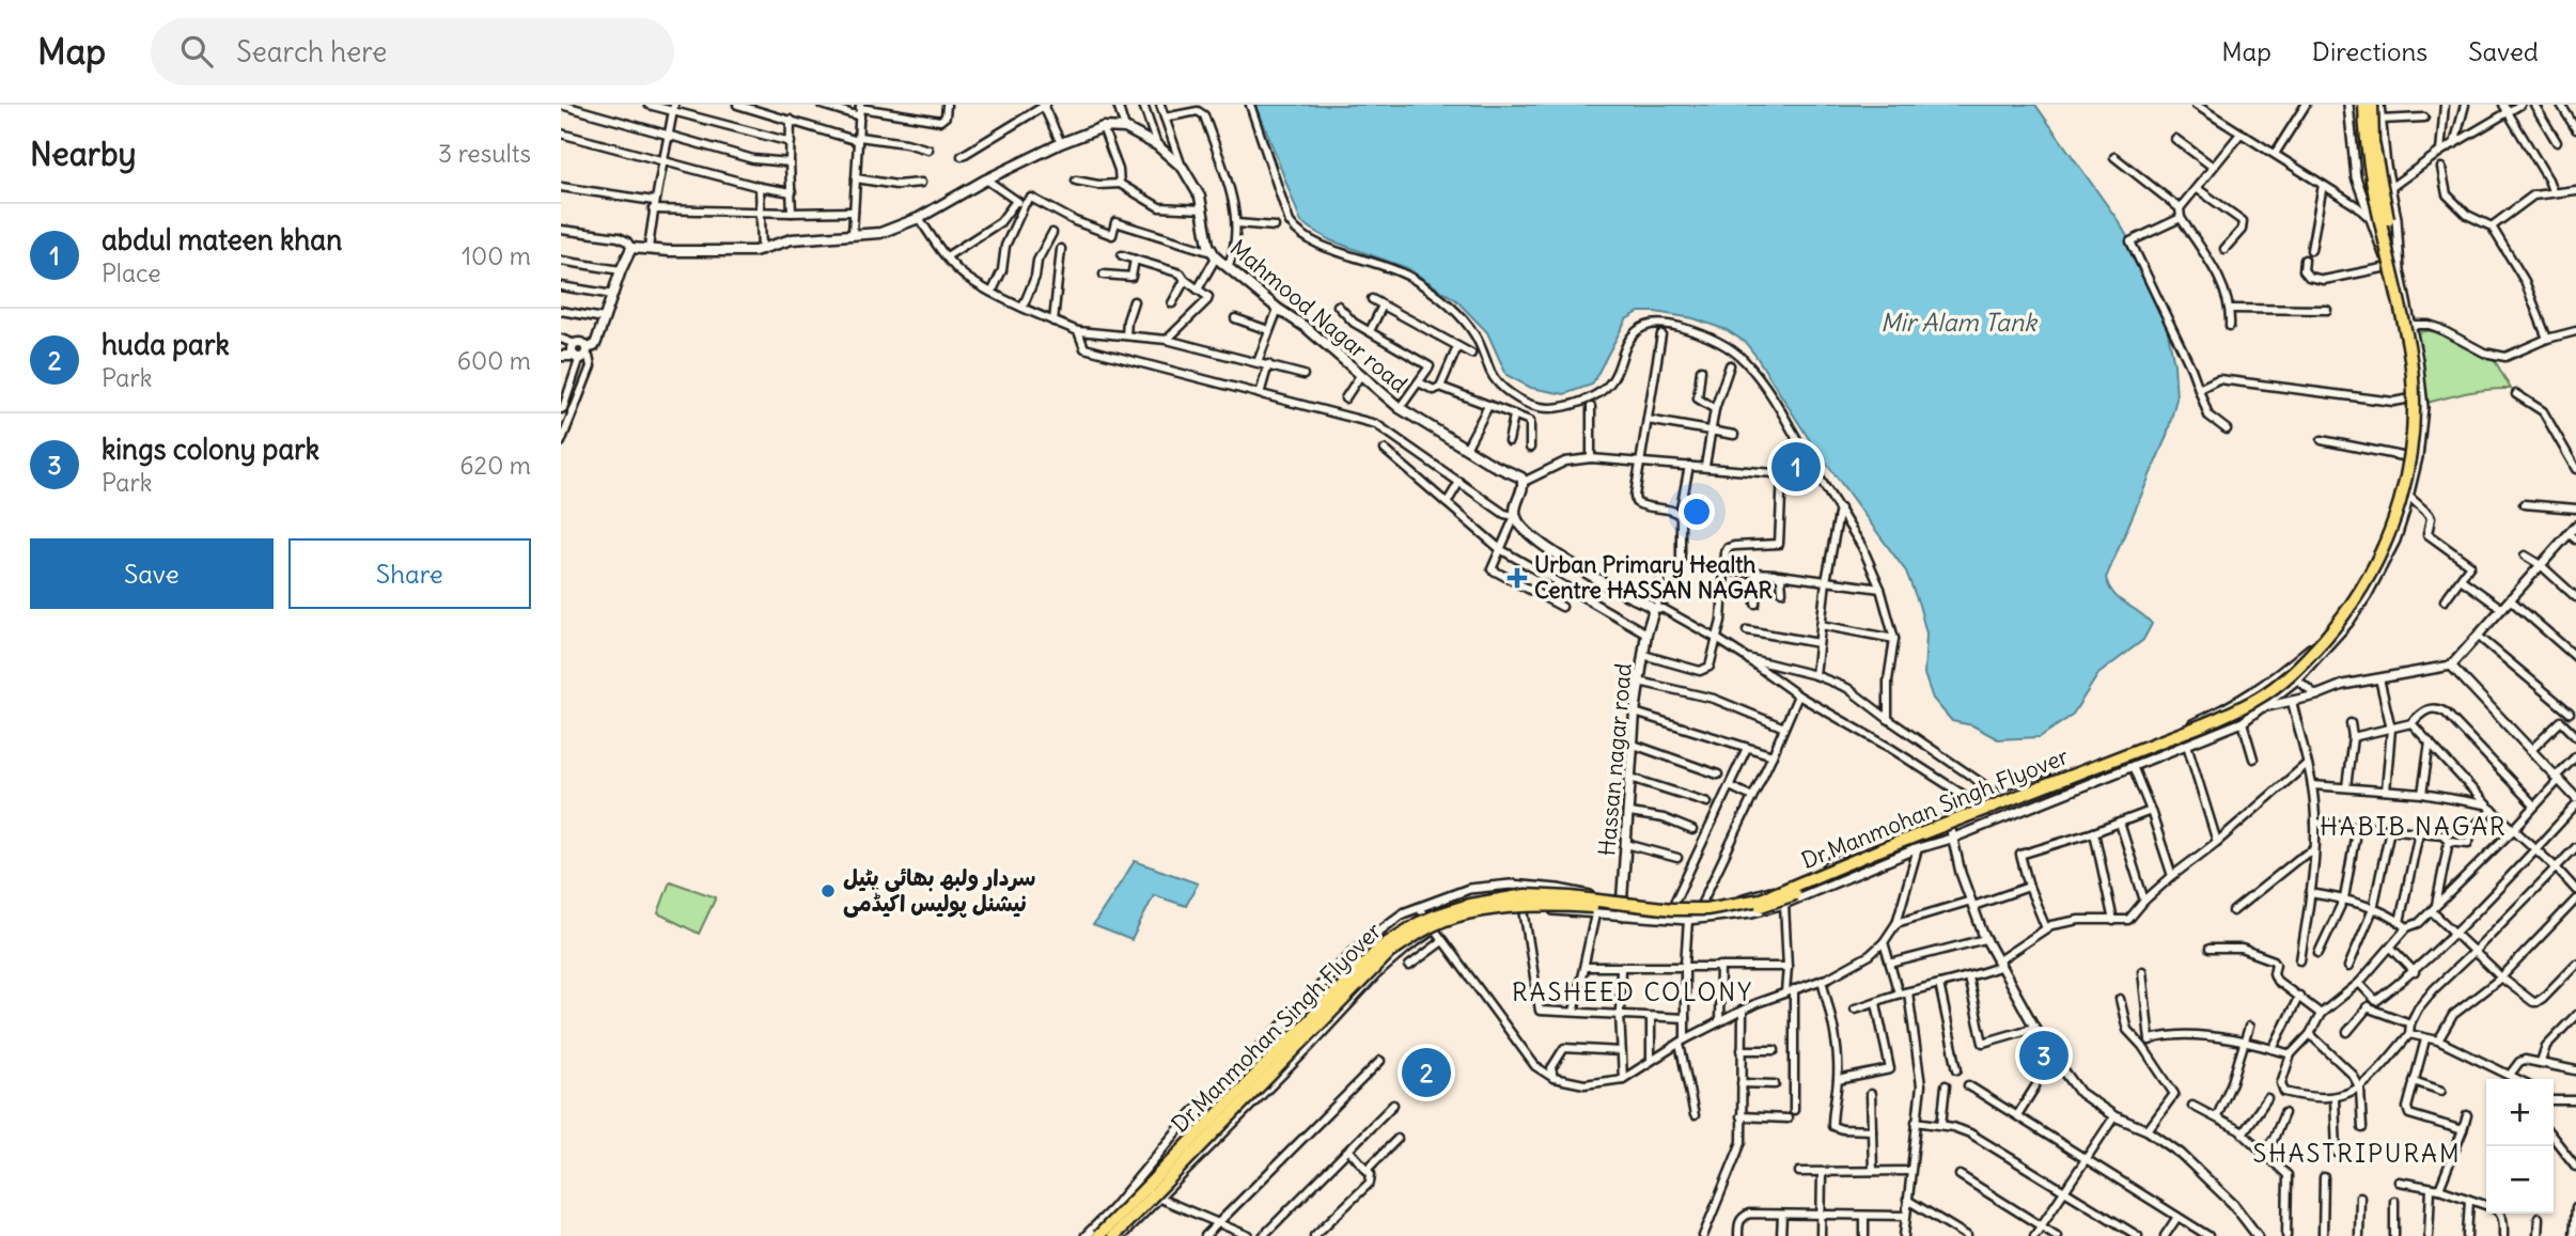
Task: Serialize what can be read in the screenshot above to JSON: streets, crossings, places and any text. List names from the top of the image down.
{
  "streets": {
    "highway": ["Dr.Manmohan Singh Flyover"],
    "main road": ["Mahmood Nagar road", "Hassan nagar road"]
  },
  "districts": ["HABIB NAGAR", "RASHEED COLONY", "SHASTRIPURAM"],
  "water": ["Mir Alam Tank"],
  "places": {
    "health": ["Urban Primary Health Centre HASSAN NAGAR"],
    "other": ["سردار ولبھ بھائی پٹیل نیشنل پولیس اکیڈمی"]
  },
  "page": {
    "header": "Map",
    "search": "Search here",
    "nav": ["Map", "Directions", "Saved"],
    "heading": ["Nearby", "3 results"],
    "list": [
      {
        "mark": "1",
        "name": "abdul mateen khan",
        "note": "Place",
        "value": "100 m"
      },
      {
        "mark": "2",
        "name": "huda park",
        "note": "Park",
        "value": "600 m"
      },
      {
        "mark": "3",
        "name": "kings colony park",
        "note": "Park",
        "value": "620 m"
      }
    ],
    "pins": ["1", "3", "2"],
    "buttons": ["Save", "Share"],
    "map_buttons": ["+", "−"]
  }
}
